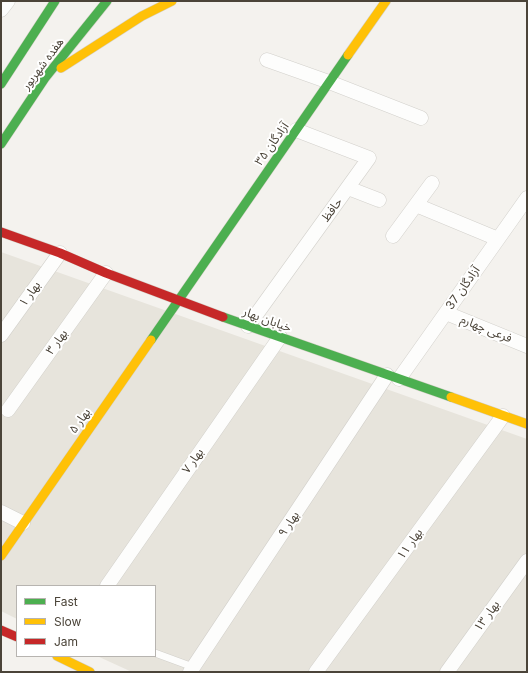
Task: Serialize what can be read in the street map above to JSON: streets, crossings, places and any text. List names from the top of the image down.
{
  "streets": {
    "street": [
      "هفده شهریور",
      "آزادگان ۳۵",
      "حافظ",
      "آزادگان 37",
      "بهار ۱",
      "خیابان بهار",
      "فرعی چهارم",
      "بهار ۳",
      "بهار ۵",
      "بهار ۷",
      "بهار ۹",
      "بهار ۱۱",
      "بهار ۱۳"
    ]
  },
  "crossings": [
    ["آزادگان ۳۵", "حافظ"],
    ["آزادگان ۳۵", "خیابان بهار"],
    ["آزادگان ۳۵", "بهار ۵"],
    ["حافظ", "خیابان بهار"],
    ["آزادگان 37", "خیابان بهار"],
    ["آزادگان 37", "فرعی چهارم"],
    ["آزادگان 37", "بهار ۹"],
    ["بهار ۱", "خیابان بهار"],
    ["خیابان بهار", "بهار ۳"],
    ["خیابان بهار", "بهار ۵"],
    ["خیابان بهار", "بهار ۷"],
    ["خیابان بهار", "بهار ۹"],
    ["خیابان بهار", "بهار ۱۱"]
  ],
  "legend": ["Fast", "Slow", "Jam"]
}
